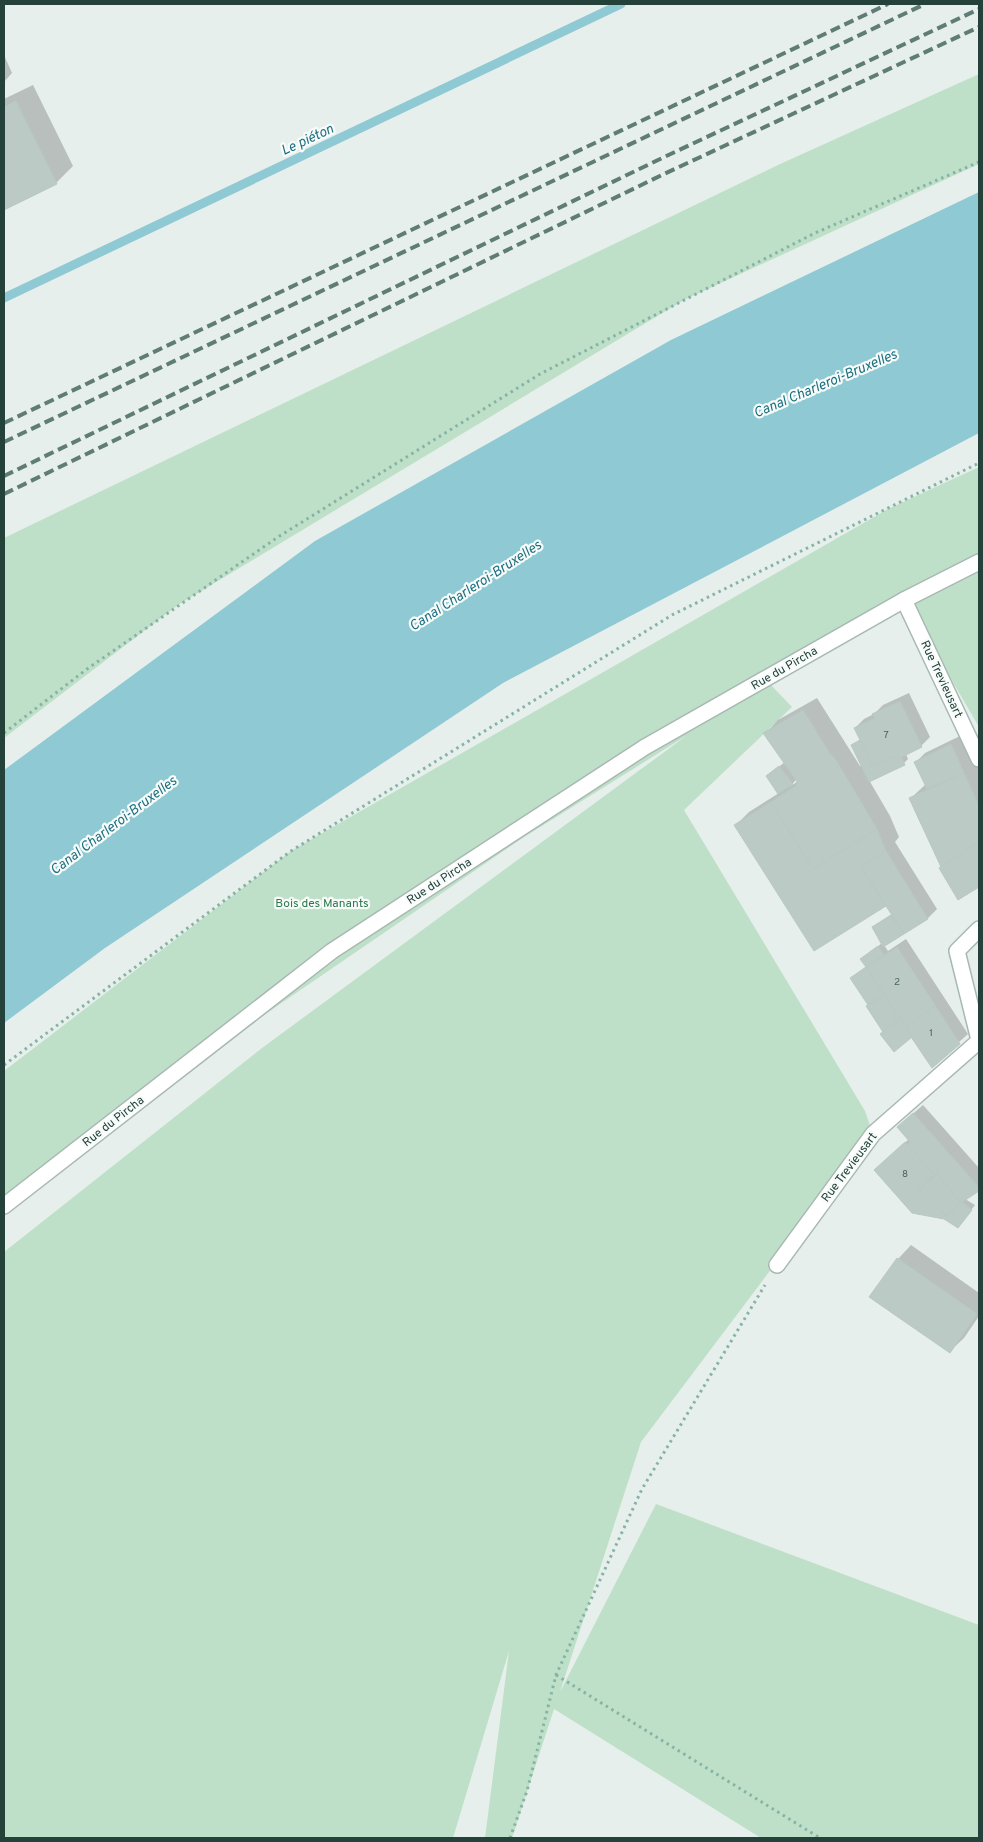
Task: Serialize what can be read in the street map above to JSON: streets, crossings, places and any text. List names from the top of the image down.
{
  "streets": {
    "street": ["Rue du Pircha", "Rue Trevieusart"]
  },
  "crossings": [
    ["Rue du Pircha", "Rue Trevieusart"]
  ],
  "water": ["Le piéton", "Canal Charleroi-Bruxelles"],
  "parks": ["Bois des Manants"],
  "house_numbers": [
    "7",
    "2",
    "1",
    "8"
  ]
}
